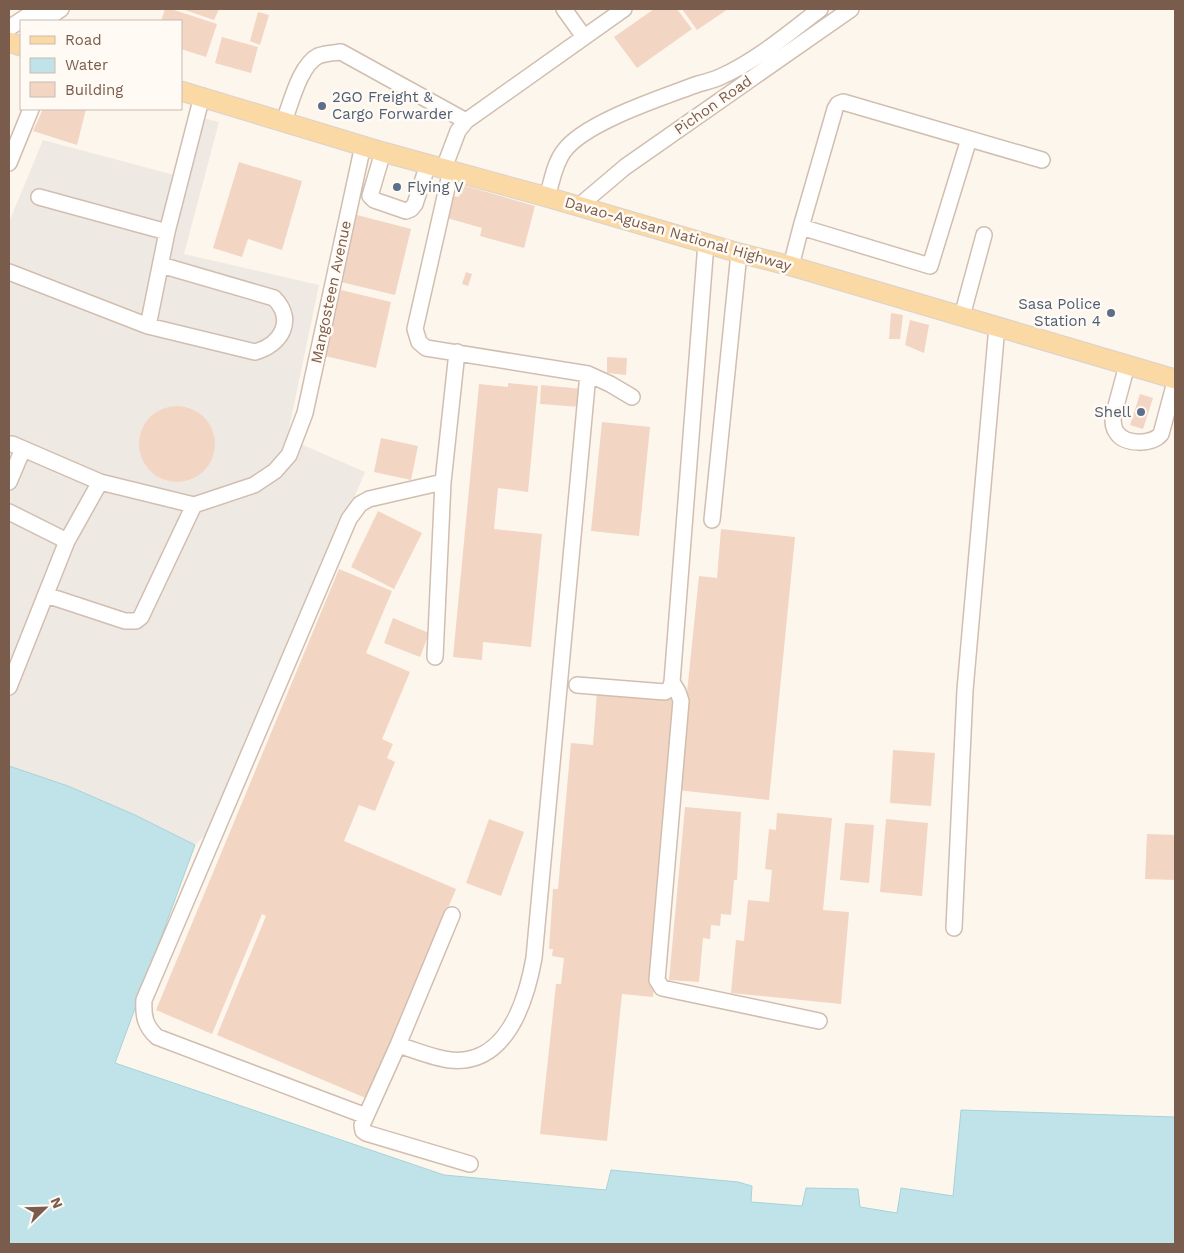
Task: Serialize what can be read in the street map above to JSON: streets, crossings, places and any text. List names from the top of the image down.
{
  "streets": {
    "main road": ["Davao-Agusan National Highway"],
    "street": ["Pichon Road", "Mangosteen Avenue"]
  },
  "crossings": [
    ["Pichon Road", "Davao-Agusan National Highway"],
    ["Davao-Agusan National Highway", "Mangosteen Avenue"]
  ],
  "places": [
    "2GO Freight & Cargo Forwarder",
    "Flying V",
    "Sasa Police Station 4",
    "Shell"
  ],
  "legend": ["Road", "Water", "Building"],
  "north": "top right"
}
